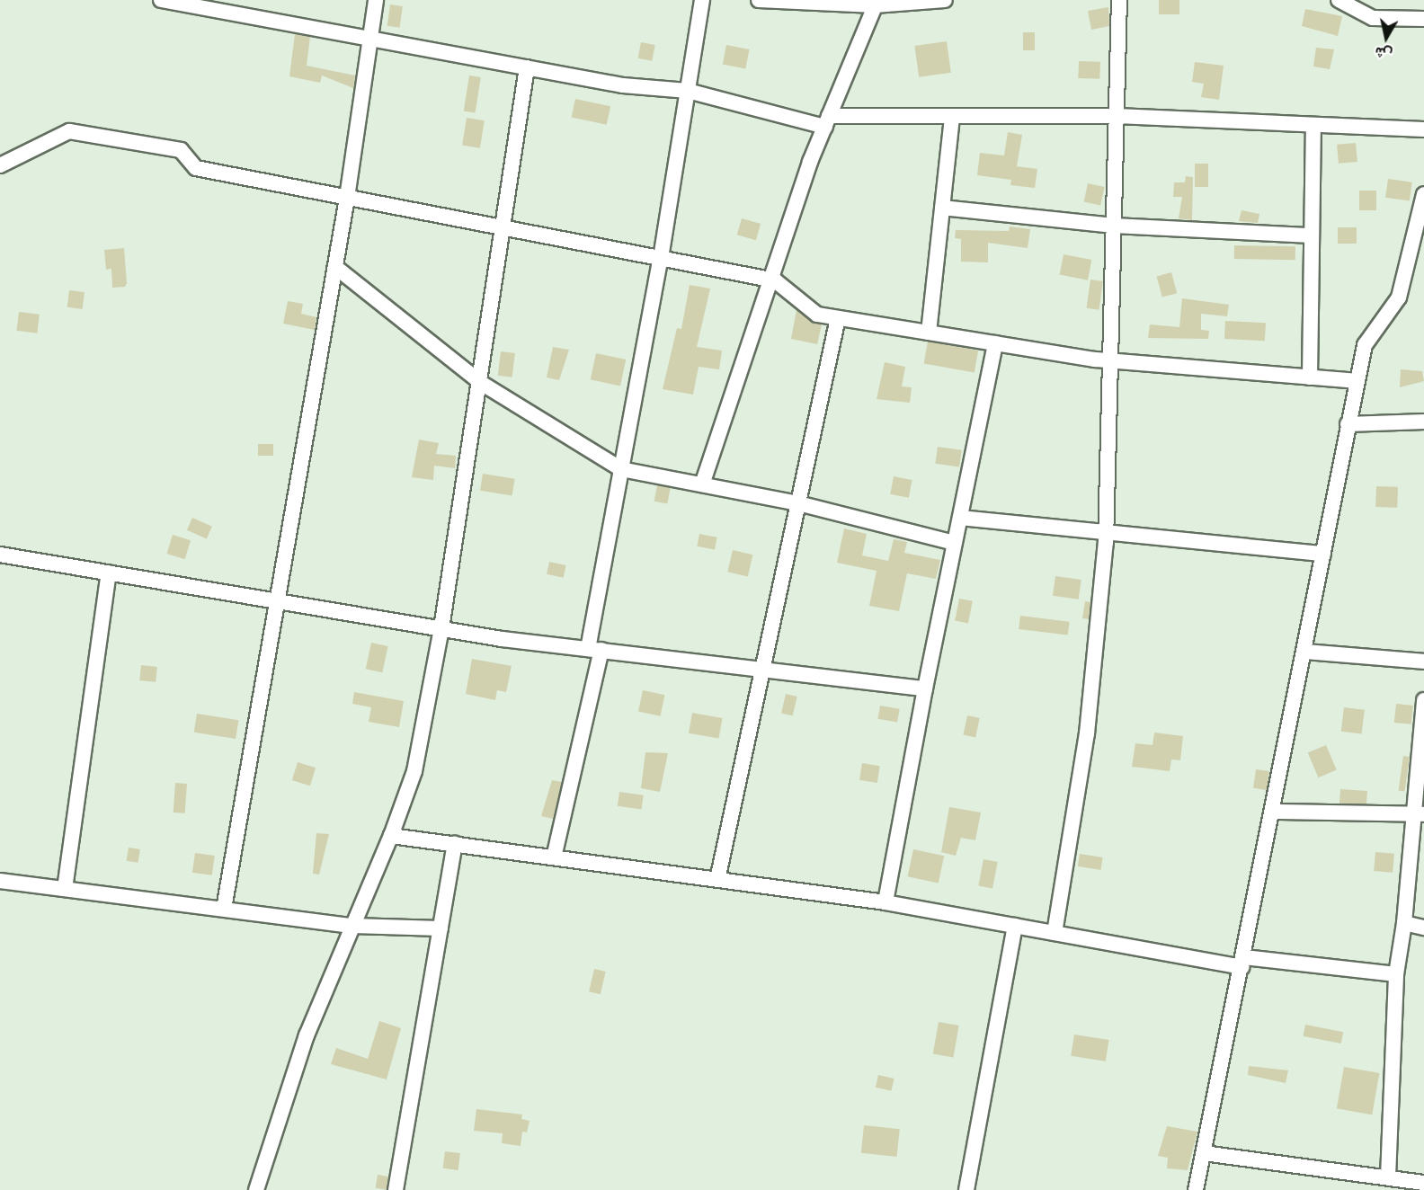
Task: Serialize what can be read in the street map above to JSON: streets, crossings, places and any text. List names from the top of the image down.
{
  "north": "bottom"
}
